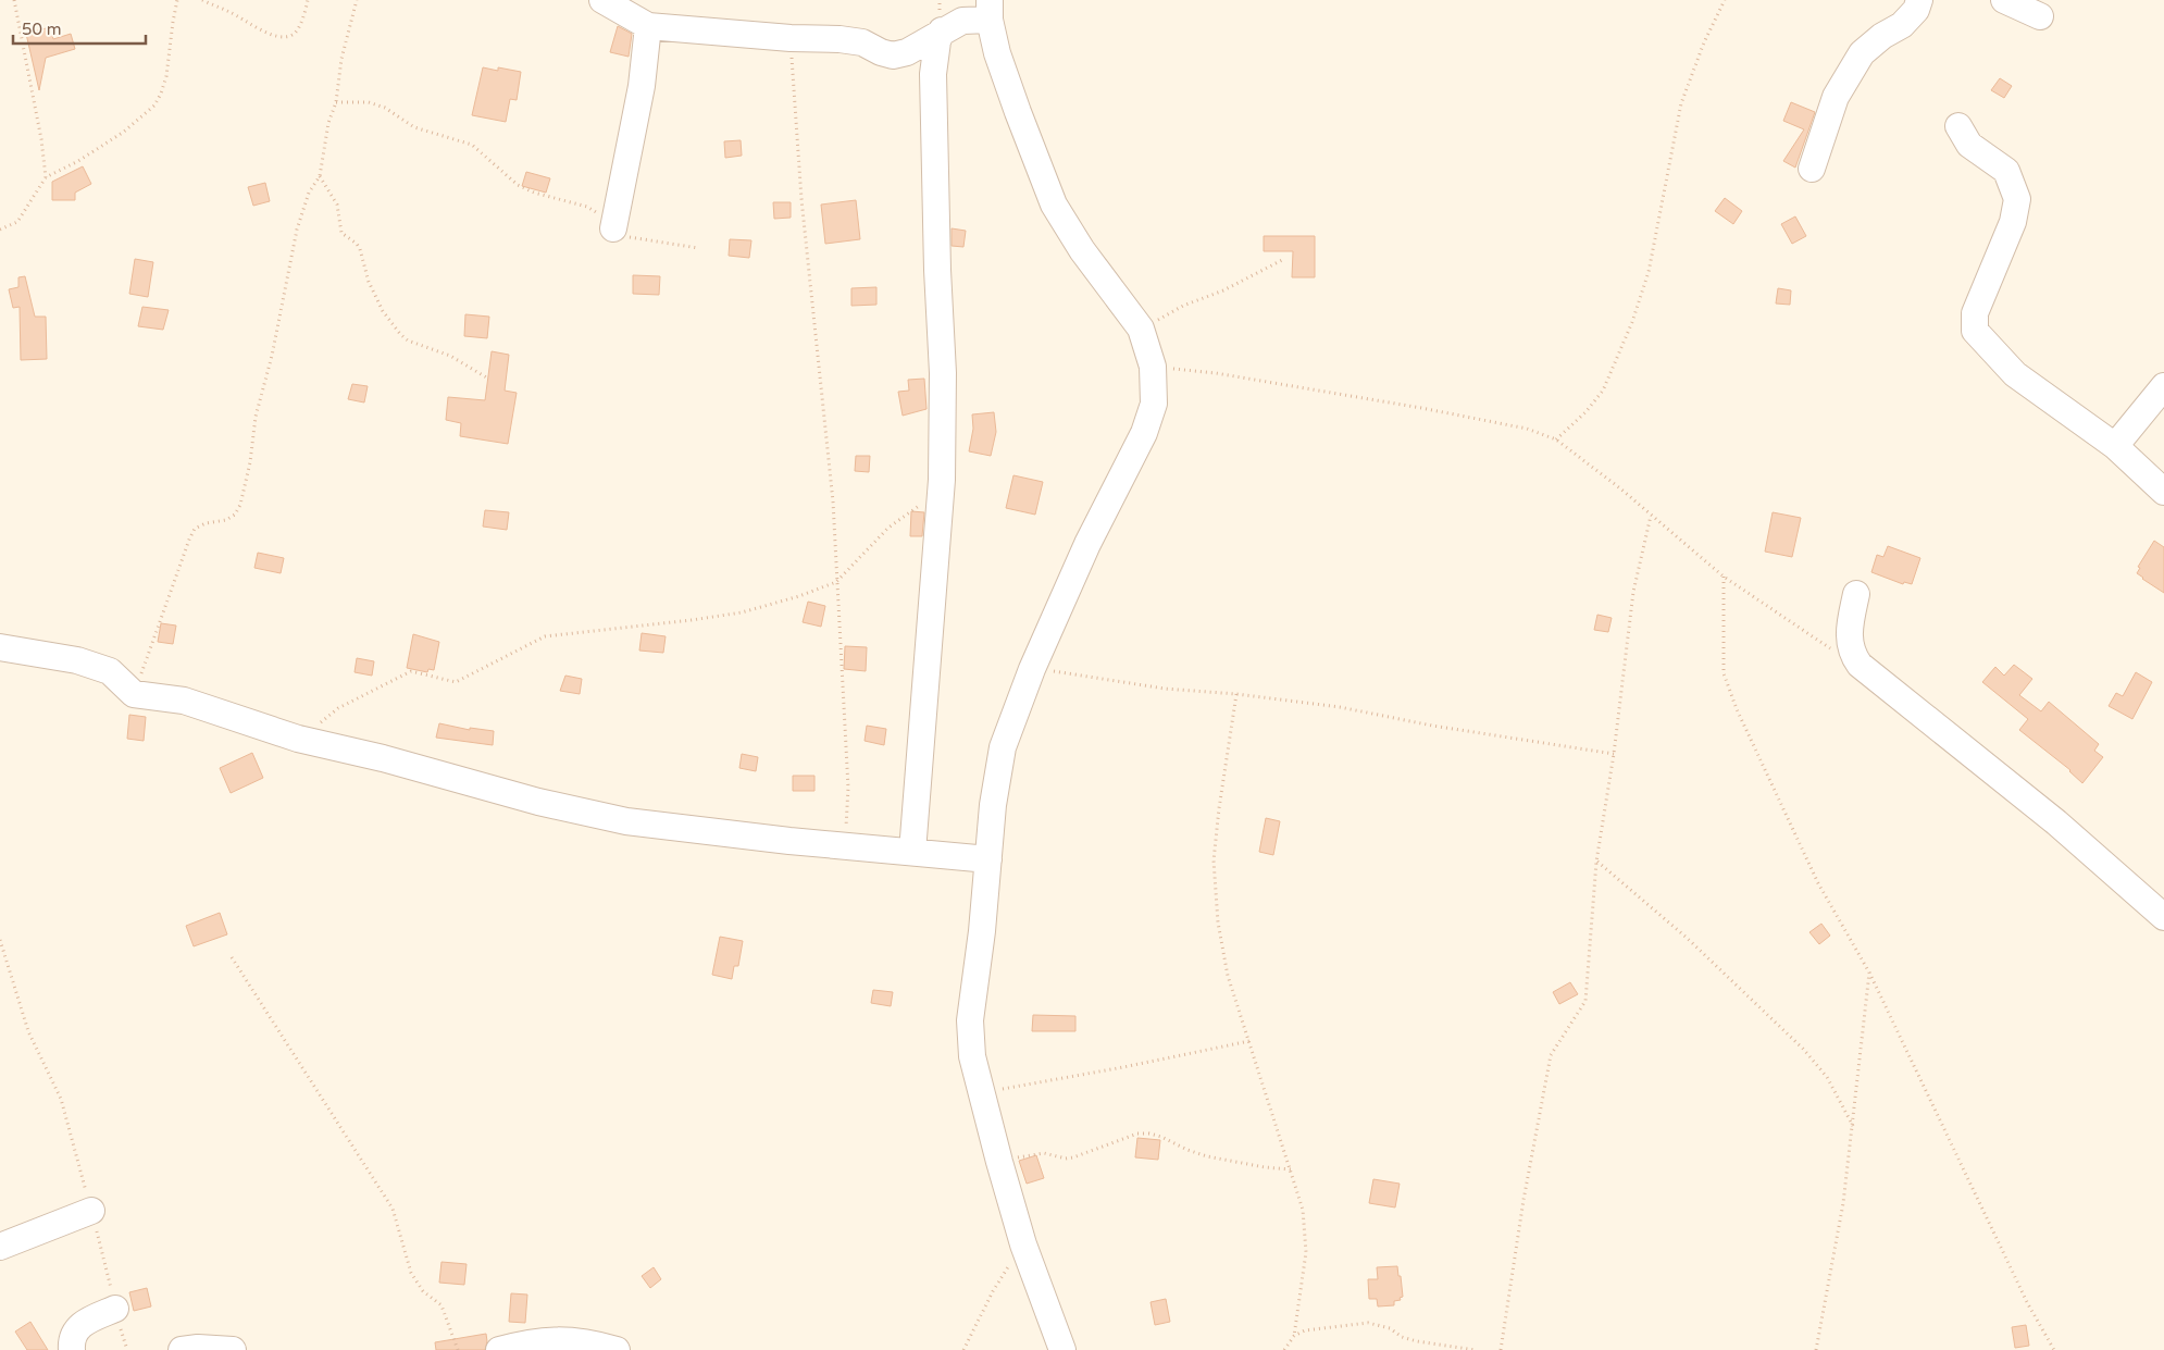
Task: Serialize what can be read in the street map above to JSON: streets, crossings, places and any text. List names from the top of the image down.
{
  "scale_bar": "50 m"
}
